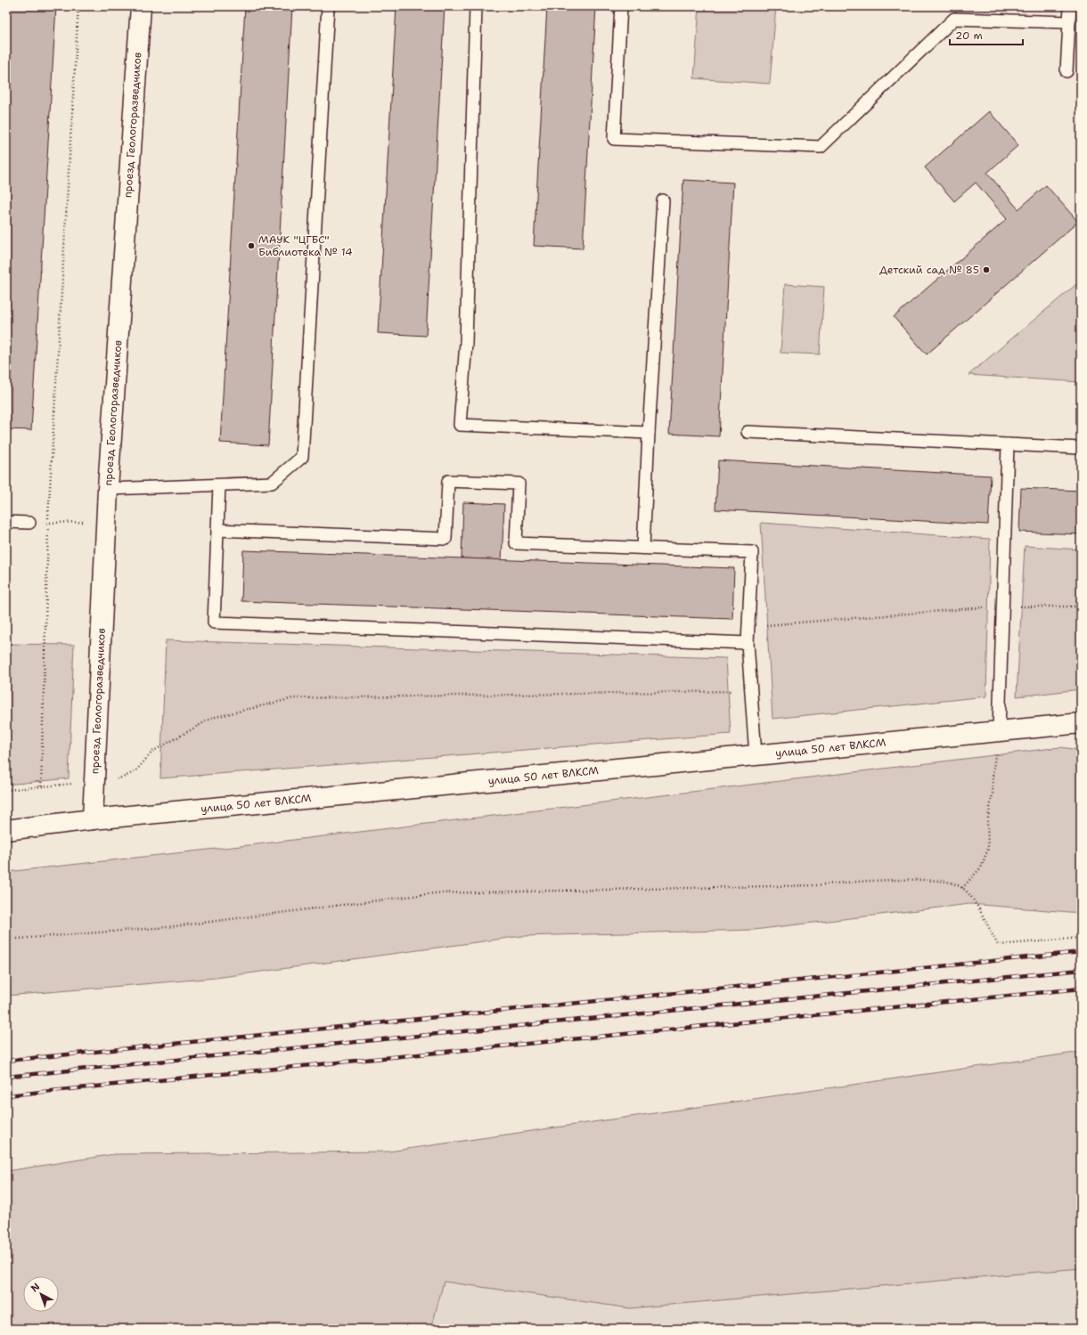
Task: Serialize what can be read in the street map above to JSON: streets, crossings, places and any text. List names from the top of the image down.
{
  "streets": {
    "street": ["проезд Геологоразведчиков", "улица 50 лет ВЛКСМ"]
  },
  "crossings": [
    ["проезд Геологоразведчиков", "улица 50 лет ВЛКСМ"]
  ],
  "places": ["МАУК \"ЦГБС\" Библиотека № 14", "Детский сад № 85"],
  "scale_bar": "20 m",
  "north": "top left"
}
